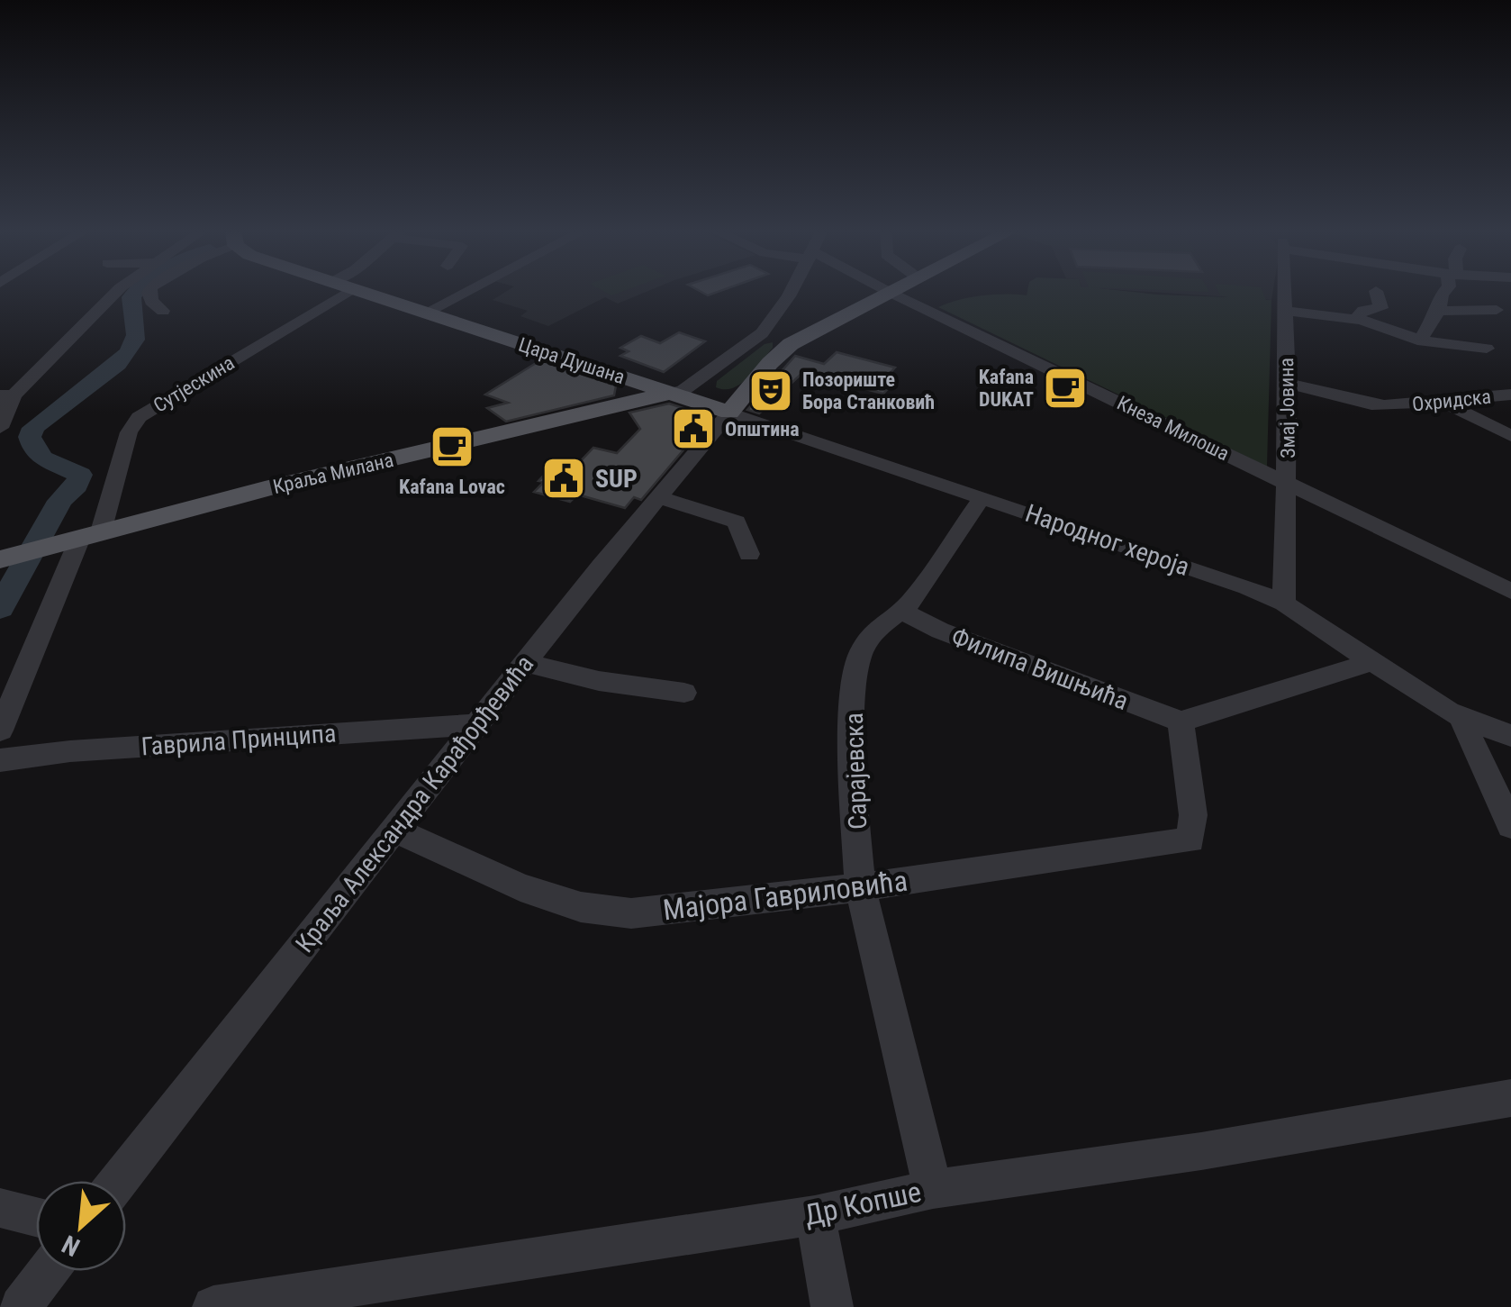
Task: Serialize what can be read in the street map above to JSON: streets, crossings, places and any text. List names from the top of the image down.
{
  "streets": {
    "main road": ["Цара Душана", "Краља Милана"],
    "street": [
      "Сутјескина",
      "Охридска",
      "Змај Јовина",
      "Кнеза Милоша",
      "Народног хероја",
      "Филипа Вишњића",
      "Гаврила Принципа",
      "Сарајевска",
      "Краља Александра Карађорђевића",
      "Мајора Гавриловића",
      "Др Копше"
    ]
  },
  "crossings": [
    ["Цара Душана", "Сутјескина"],
    ["Цара Душана", "Краља Милана"],
    ["Цара Душана", "Народног хероја"],
    ["Цара Душана", "Краља Александра Карађорђевића"],
    ["Сутјескина", "Краља Милана"],
    ["Охридска", "Змај Јовина"],
    ["Змај Јовина", "Кнеза Милоша"],
    ["Змај Јовина", "Народног хероја"],
    ["Народног хероја", "Сарајевска"],
    ["Народног хероја", "Краља Александра Карађорђевића"],
    ["Филипа Вишњића", "Сарајевска"],
    ["Филипа Вишњића", "Мајора Гавриловића"],
    ["Гаврила Принципа", "Краља Александра Карађорђевића"],
    ["Сарајевска", "Мајора Гавриловића"],
    ["Сарајевска", "Др Копше"],
    ["Краља Александра Карађорђевића", "Мајора Гавриловића"]
  ],
  "places": {
    "cafe": ["Kafana DUKAT", "Kafana Lovac"],
    "theatre": ["Позориште Бора Станковић"],
    "public building": ["Општина", "SUP"]
  },
  "north": "bottom left"
}
